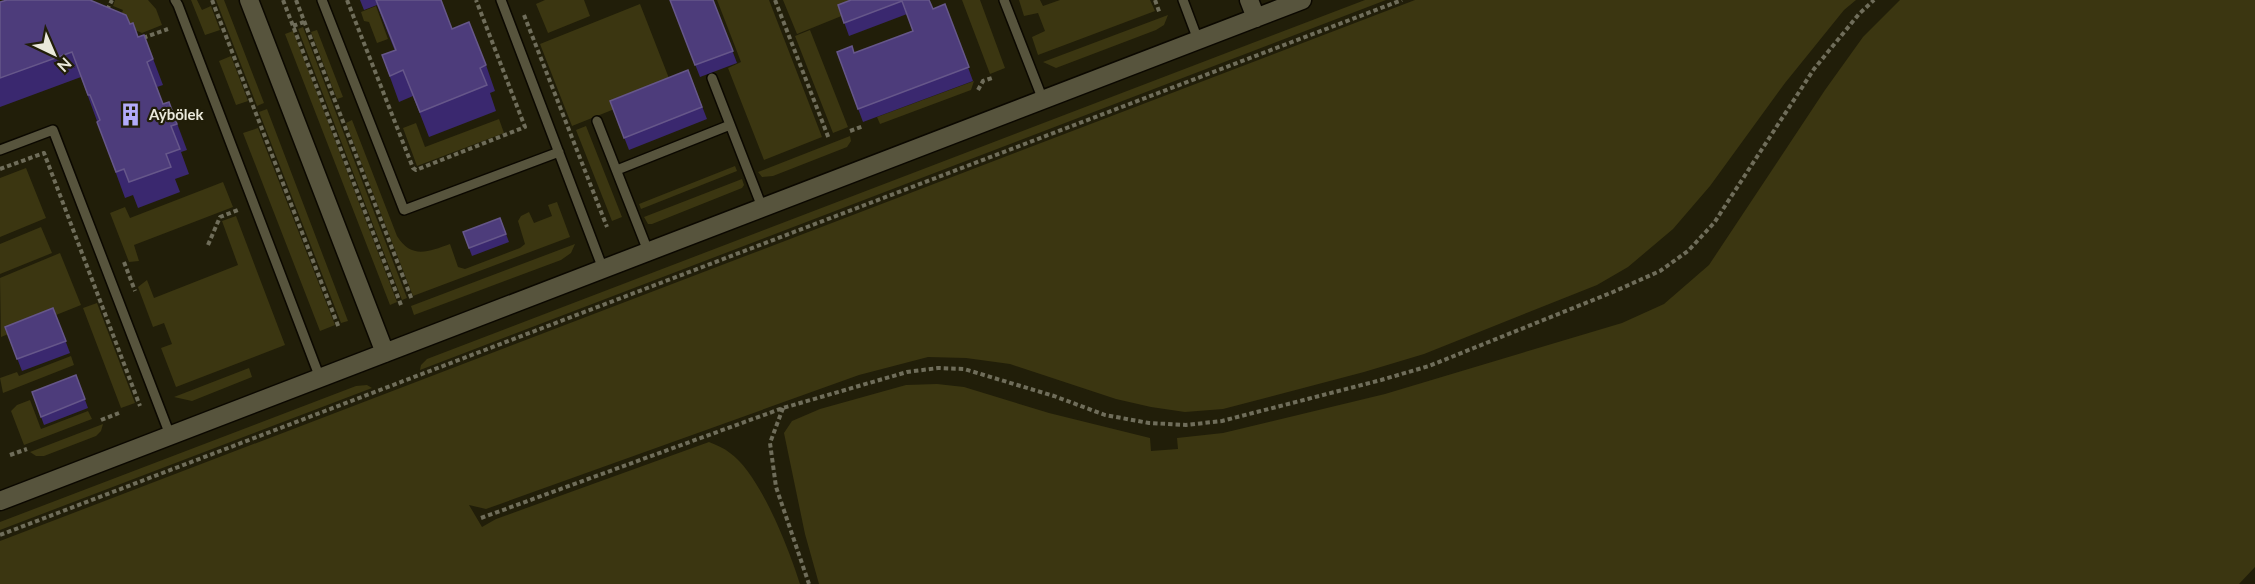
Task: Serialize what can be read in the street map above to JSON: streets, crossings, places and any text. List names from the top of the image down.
{
  "places": {
    "building": ["Aýbölek"]
  },
  "north": "bottom right"
}
